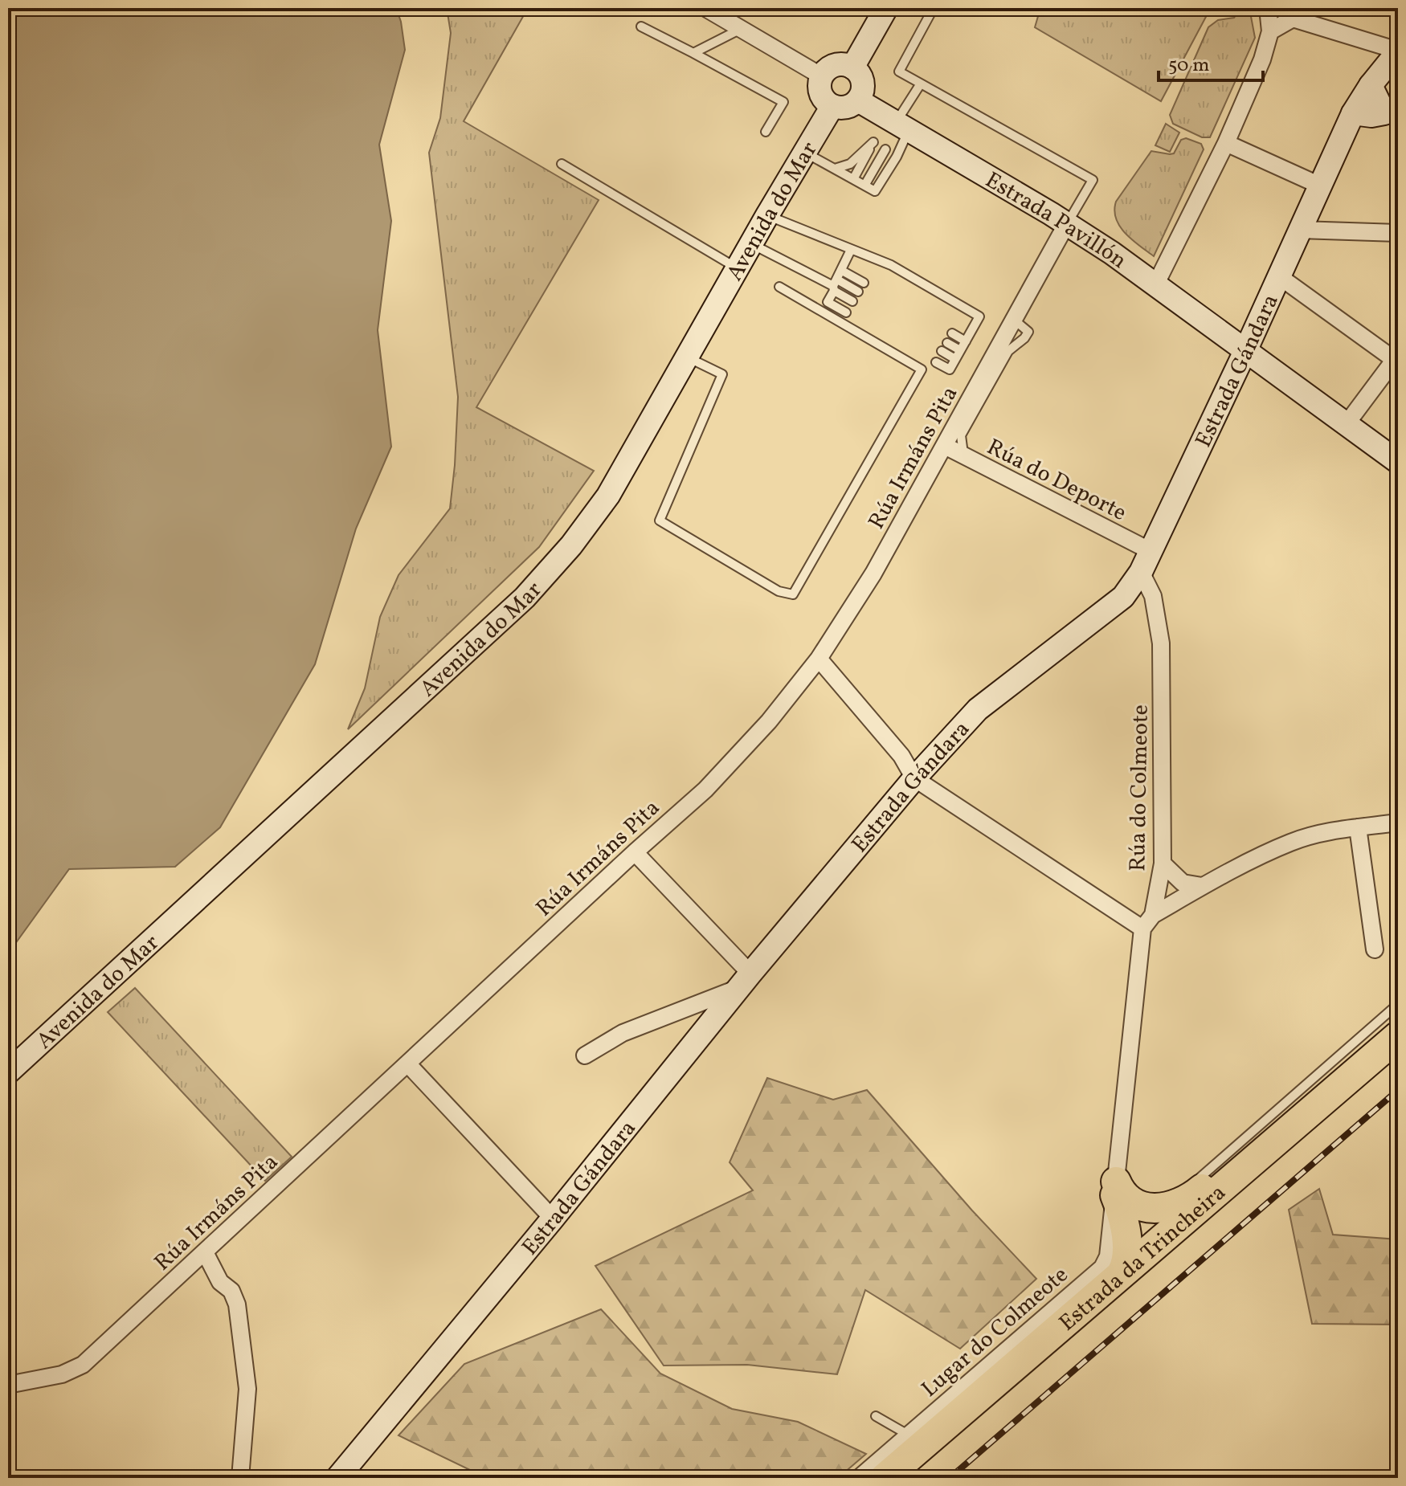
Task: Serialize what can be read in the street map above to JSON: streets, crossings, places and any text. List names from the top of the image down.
{
  "streets": {
    "highway": ["Estrada da Trincheira"],
    "street": [
      "Avenida do Mar",
      "Estrada Pavillón",
      "Estrada Gándara",
      "Rúa Irmáns Pita",
      "Rúa do Deporte",
      "Rúa do Colmeote",
      "Lugar do Colmeote"
    ]
  },
  "crossings": [
    ["Avenida do Mar", "Estrada Pavillón"],
    ["Estrada Pavillón", "Estrada Gándara"],
    ["Estrada Pavillón", "Rúa Irmáns Pita"],
    ["Estrada Gándara", "Rúa do Deporte"],
    ["Estrada Gándara", "Rúa do Colmeote"],
    ["Rúa Irmáns Pita", "Rúa do Deporte"]
  ],
  "scale_bar": "50 m"
}
